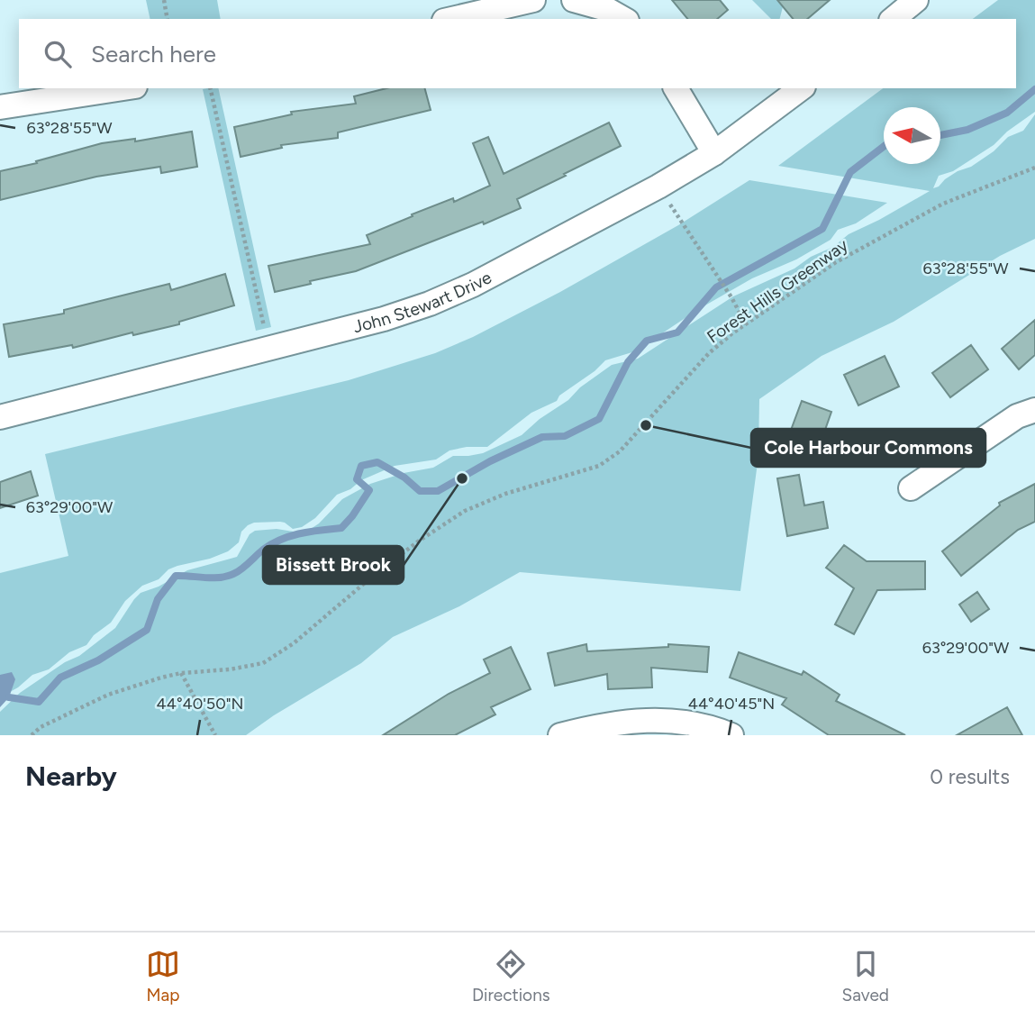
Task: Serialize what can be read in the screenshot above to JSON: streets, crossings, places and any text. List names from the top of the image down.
{
  "streets": {
    "street": ["John Stewart Drive"],
    "path": ["Forest Hills Greenway"]
  },
  "places": ["Cole Harbour Commons", "Bissett Brook"],
  "north": "left",
  "page": {
    "search": "Search here",
    "heading": ["Nearby", "0 results"],
    "nav": ["Map", "Directions", "Saved"]
  },
  "coordinates": [
    "63°28'55\"W",
    "63°29'00\"W",
    "44°40'50\"N",
    "44°40'45\"N"
  ]
}
